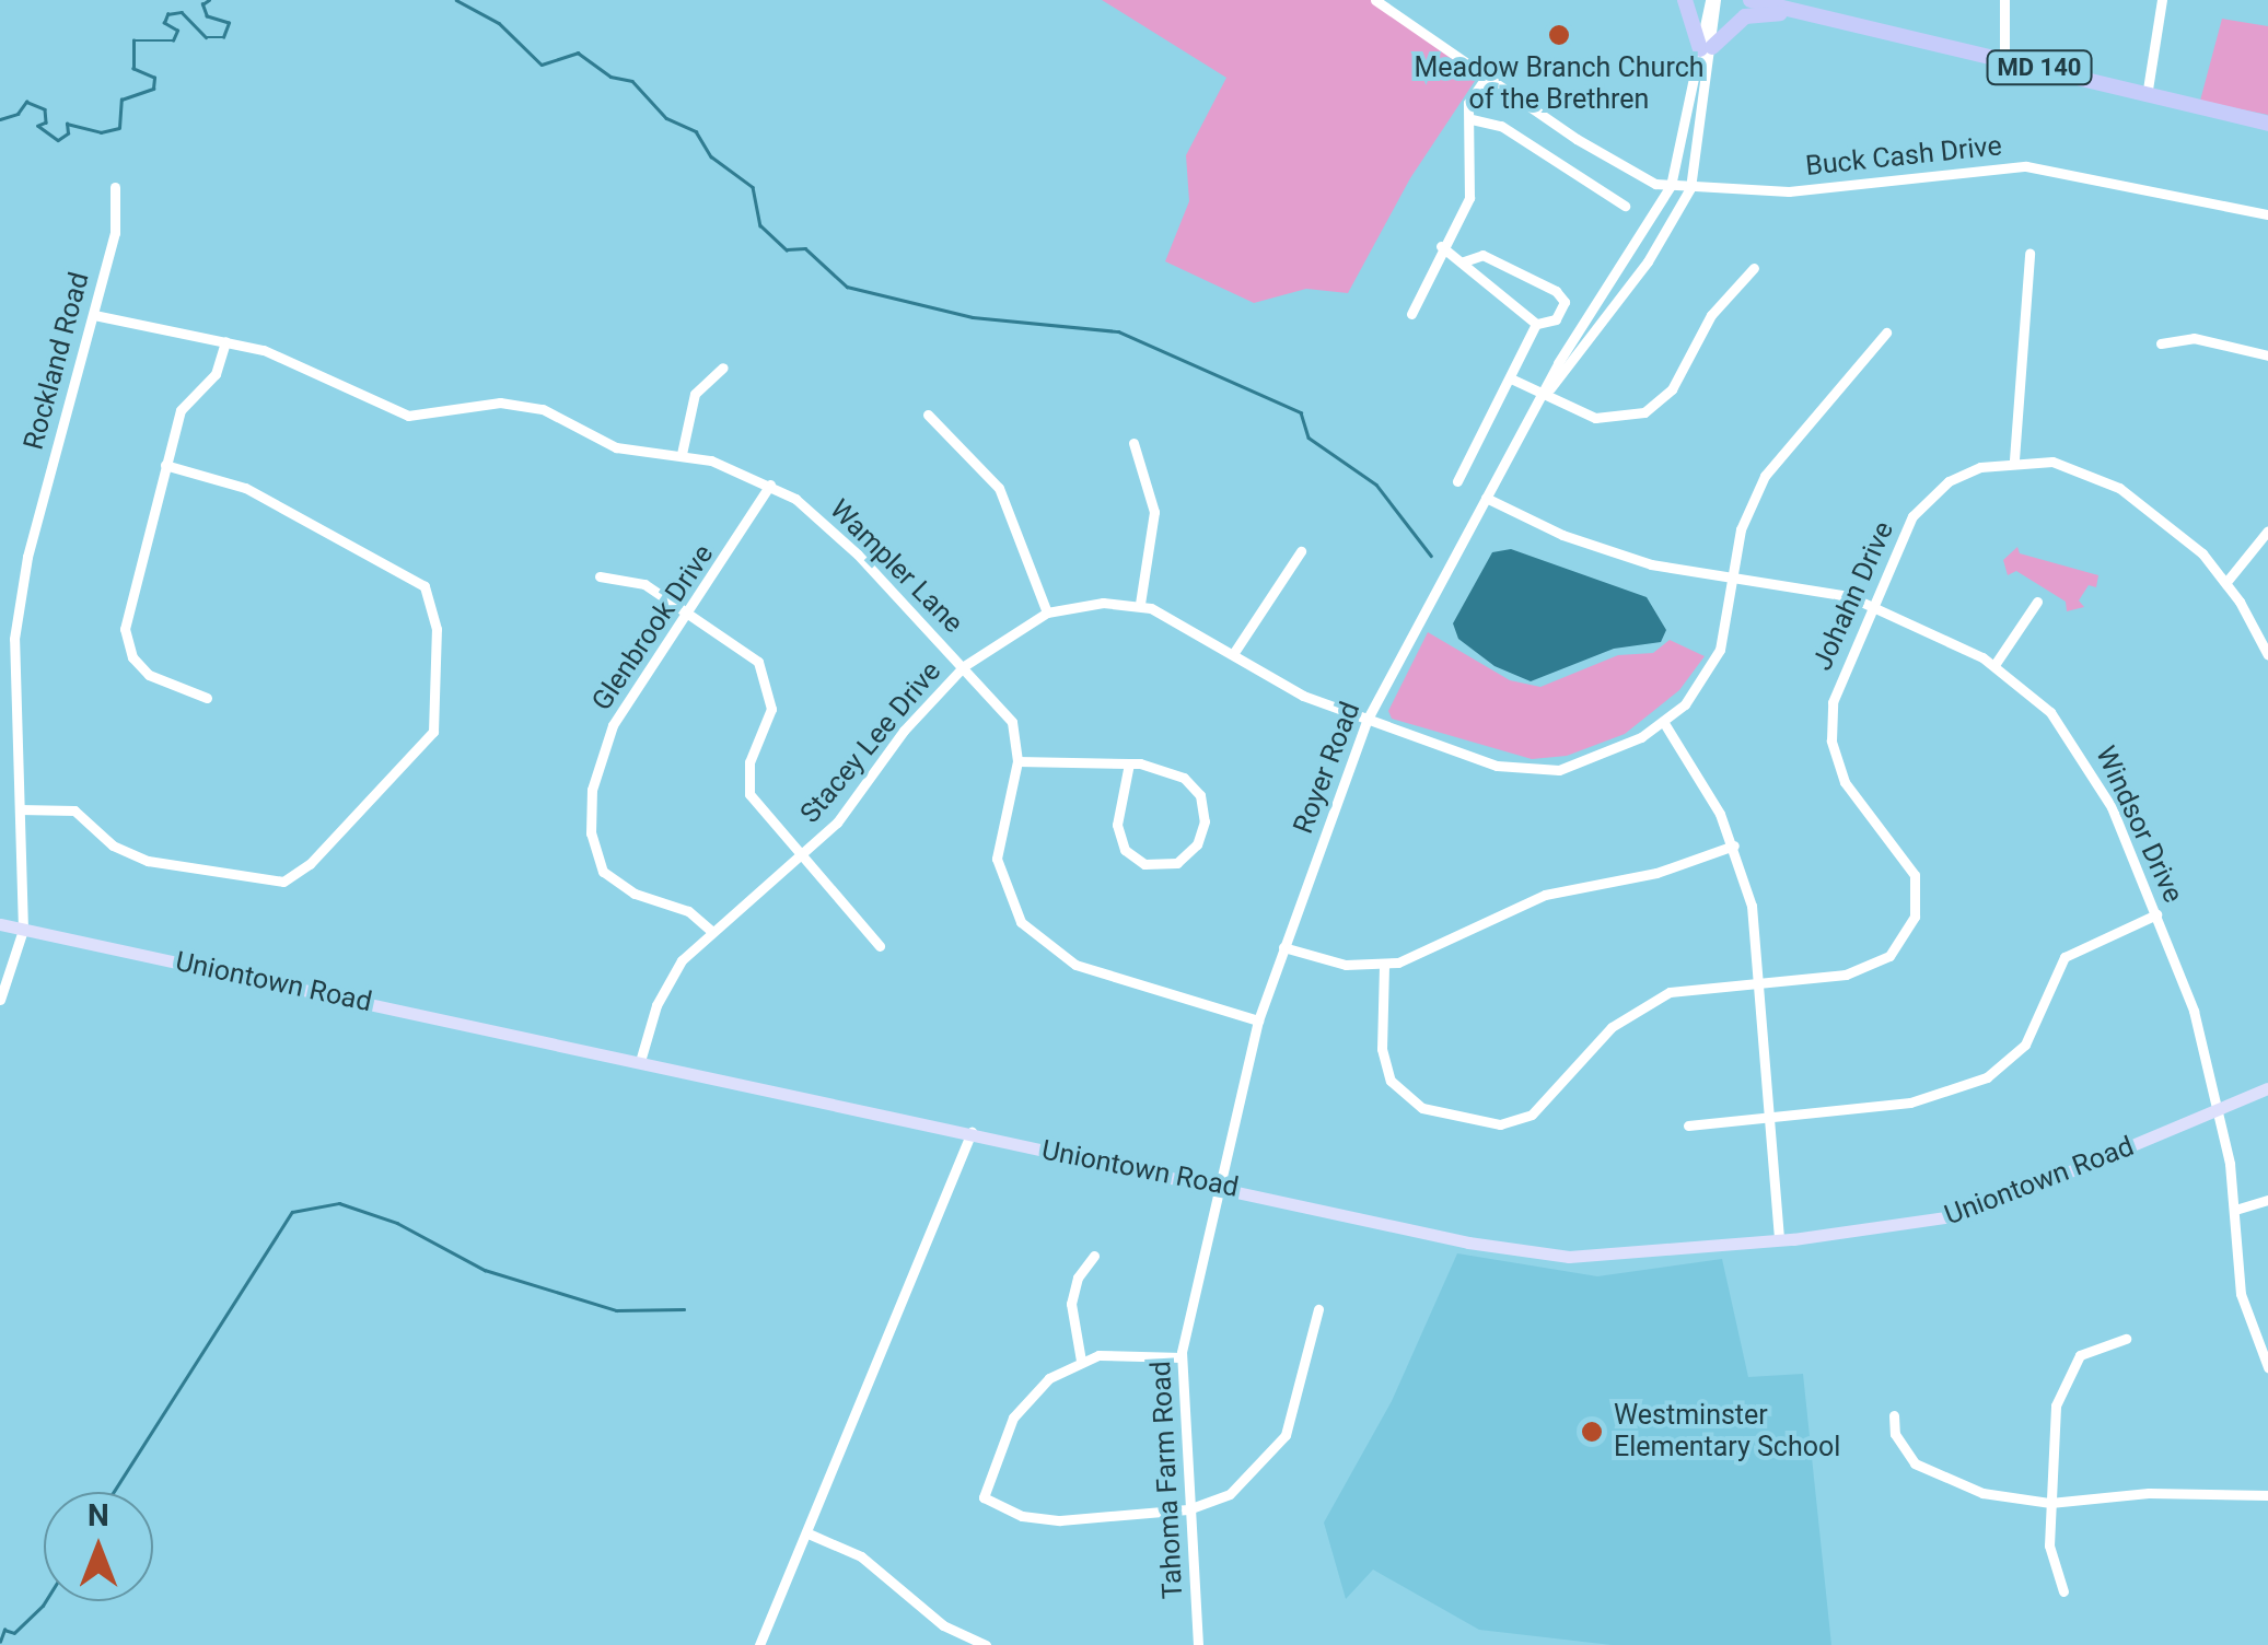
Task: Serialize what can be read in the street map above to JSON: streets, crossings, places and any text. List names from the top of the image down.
{
  "streets": {
    "highway": ["MD 140"],
    "main road": ["Uniontown Road"],
    "street": [
      "Buck Cash Drive",
      "Rockland Road",
      "Wampler Lane",
      "Johahn Drive",
      "Glenbrook Drive",
      "Stacey Lee Drive",
      "Royer Road",
      "Windsor Drive",
      "Tahoma Farm Road"
    ]
  },
  "crossings": [
    ["Buck Cash Drive", "Royer Road"],
    ["Rockland Road", "Wampler Lane"],
    ["Rockland Road", "Uniontown Road"],
    ["Wampler Lane", "Glenbrook Drive"],
    ["Wampler Lane", "Stacey Lee Drive"],
    ["Wampler Lane", "Royer Road"],
    ["Johahn Drive", "Windsor Drive"],
    ["Glenbrook Drive", "Stacey Lee Drive"],
    ["Stacey Lee Drive", "Uniontown Road"],
    ["Royer Road", "Windsor Drive"],
    ["Royer Road", "Uniontown Road"],
    ["Royer Road", "Tahoma Farm Road"],
    ["Windsor Drive", "Uniontown Road"],
    ["Uniontown Road", "Tahoma Farm Road"]
  ],
  "places": ["Meadow Branch Church of the Brethren", "Westminster Elementary School"],
  "north": "top"
}
